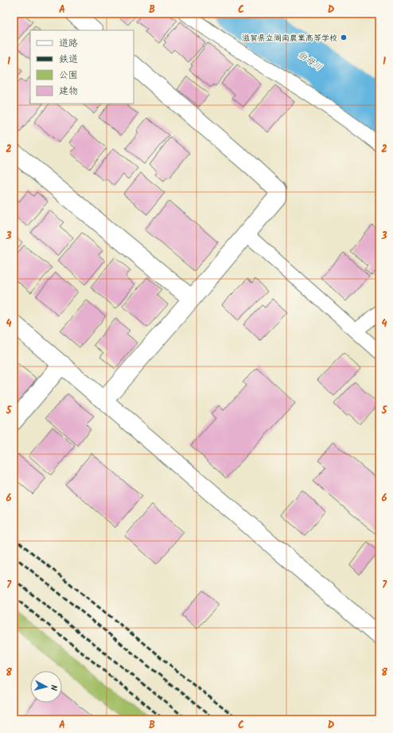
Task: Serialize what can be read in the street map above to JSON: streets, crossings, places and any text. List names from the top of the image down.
{
  "water": ["伯母川"],
  "places": ["滋賀県立湖南農業高等学校"],
  "legend": [
    "道路",
    "鉄道",
    "公園",
    "建物"
  ],
  "north": "right",
  "grid": {
    "columns": [
      "A",
      "B",
      "C",
      "D"
    ],
    "rows": [
      "1",
      "2",
      "3",
      "4",
      "5",
      "6",
      "7",
      "8"
    ]
  }
}
